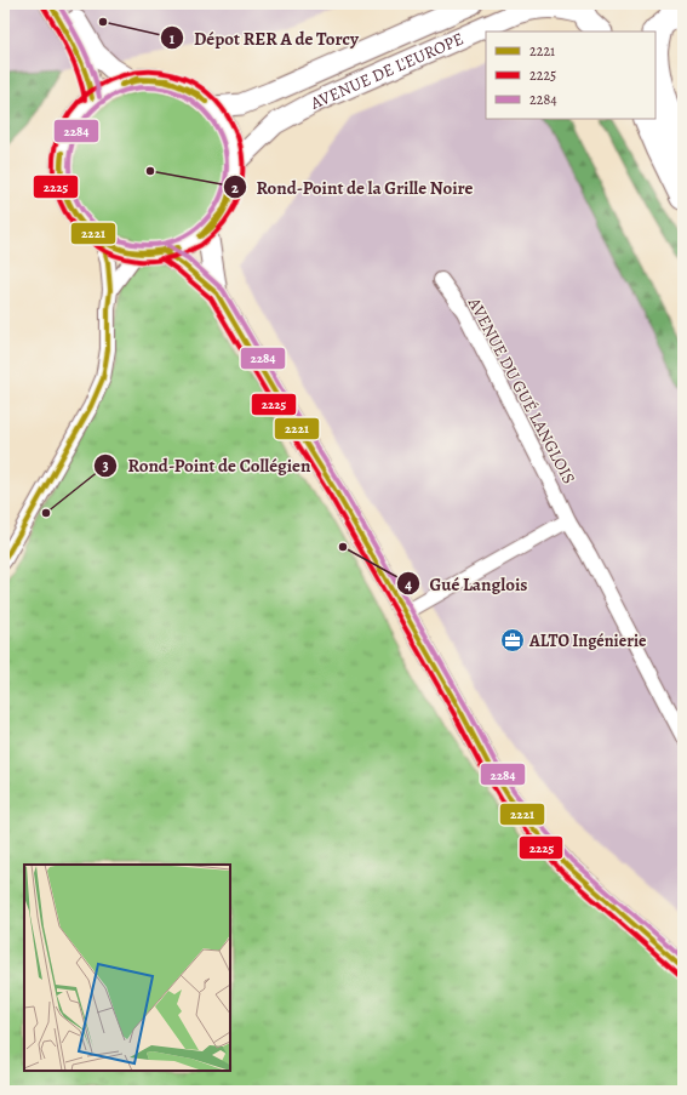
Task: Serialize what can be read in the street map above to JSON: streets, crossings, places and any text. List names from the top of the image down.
{
  "streets": {
    "main road": ["AVENUE DE L'EUROPE"],
    "street": ["AVENUE DU GUÉ LANGLOIS"]
  },
  "places": {
    "other": [
      "Dépot RER A de Torcy",
      "Rond-Point de la Grille Noire",
      "Rond-Point de Collégien",
      "Gué Langlois"
    ],
    "office": ["ALTO Ingénierie"]
  },
  "lines": ["transit line 2221", "transit line 2284", "transit line 2225"],
  "legend": ["2221", "2225", "2284"]
}
